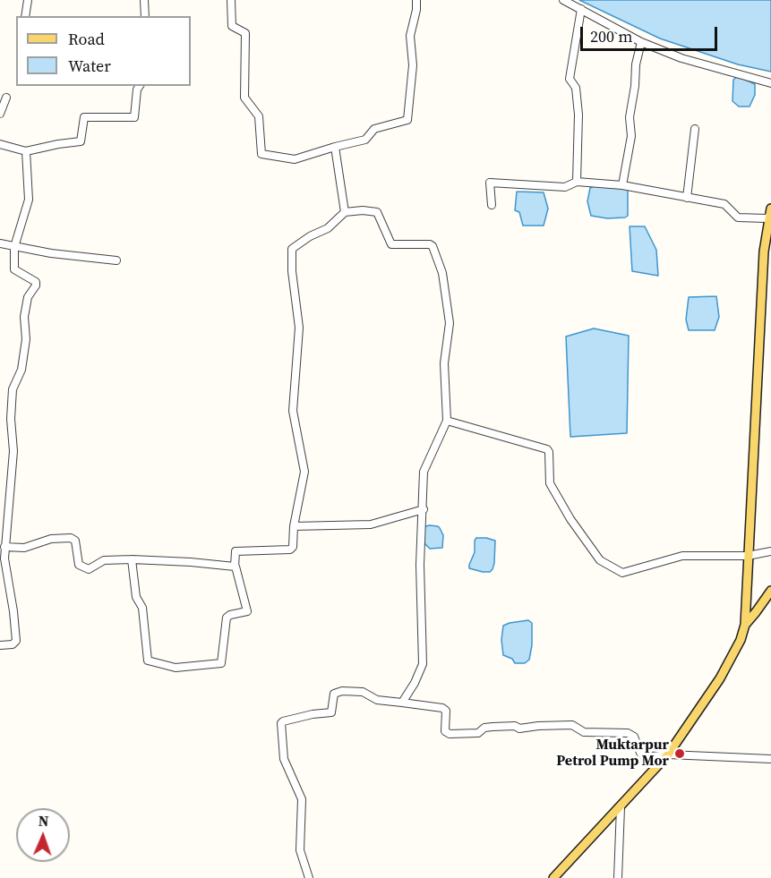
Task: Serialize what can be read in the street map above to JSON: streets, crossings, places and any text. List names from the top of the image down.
{
  "places": ["Muktarpur Petrol Pump Mor"],
  "legend": ["Road", "Water"],
  "scale_bar": "200 m",
  "north": "top"
}
